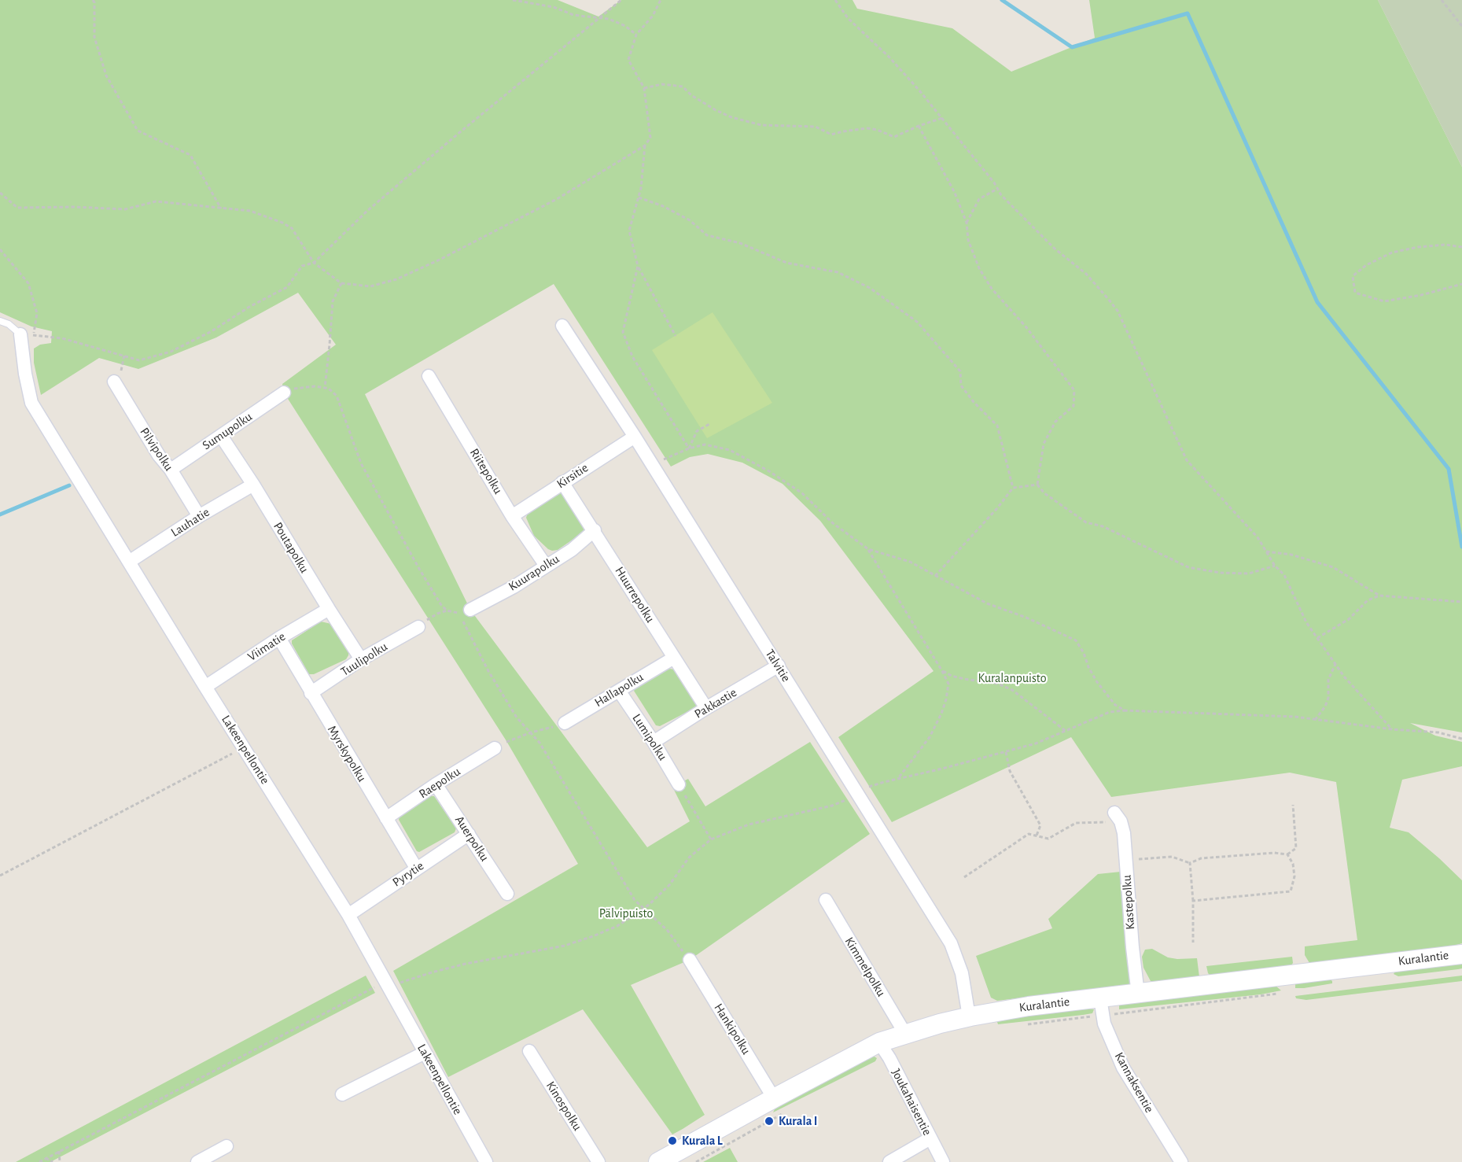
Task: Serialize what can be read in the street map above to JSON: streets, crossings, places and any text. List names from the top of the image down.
{
  "streets": {
    "street": [
      "Sumupolku",
      "Pilvipolku",
      "Riitepolku",
      "Kirsitie",
      "Lauhatie",
      "Poutapolku",
      "Kuurapolku",
      "Huurrepolku",
      "Viimatie",
      "Tuulipolku",
      "Talvitie",
      "Hallapolku",
      "Pakkastie",
      "Lumipolku",
      "Lakeenpellontie",
      "Myrskypolku",
      "Raepolku",
      "Auerpolku",
      "Pyrytie",
      "Kastepolku",
      "Kuralantie",
      "Kimmelpolku",
      "Hankipolku",
      "Kannaksentie",
      "Joukahaisentie",
      "Kinospolku"
    ]
  },
  "crossings": [
    ["Sumupolku", "Pilvipolku"],
    ["Sumupolku", "Poutapolku"],
    ["Pilvipolku", "Lauhatie"],
    ["Riitepolku", "Kirsitie"],
    ["Riitepolku", "Kuurapolku"],
    ["Kirsitie", "Huurrepolku"],
    ["Kirsitie", "Talvitie"],
    ["Lauhatie", "Poutapolku"],
    ["Lauhatie", "Lakeenpellontie"],
    ["Poutapolku", "Viimatie"],
    ["Poutapolku", "Tuulipolku"],
    ["Kuurapolku", "Huurrepolku"],
    ["Huurrepolku", "Hallapolku"],
    ["Huurrepolku", "Pakkastie"],
    ["Viimatie", "Lakeenpellontie"],
    ["Viimatie", "Myrskypolku"],
    ["Tuulipolku", "Myrskypolku"],
    ["Talvitie", "Pakkastie"],
    ["Talvitie", "Kuralantie"],
    ["Hallapolku", "Lumipolku"],
    ["Pakkastie", "Lumipolku"],
    ["Lakeenpellontie", "Pyrytie"],
    ["Myrskypolku", "Raepolku"],
    ["Myrskypolku", "Pyrytie"],
    ["Raepolku", "Auerpolku"],
    ["Auerpolku", "Pyrytie"],
    ["Kastepolku", "Kuralantie"],
    ["Kuralantie", "Kimmelpolku"],
    ["Kuralantie", "Hankipolku"],
    ["Kuralantie", "Kannaksentie"],
    ["Kuralantie", "Joukahaisentie"]
  ],
  "parks": ["Kuralanpuisto", "Pälvipuisto"],
  "places": ["Kurala I", "Kurala L"]
}
